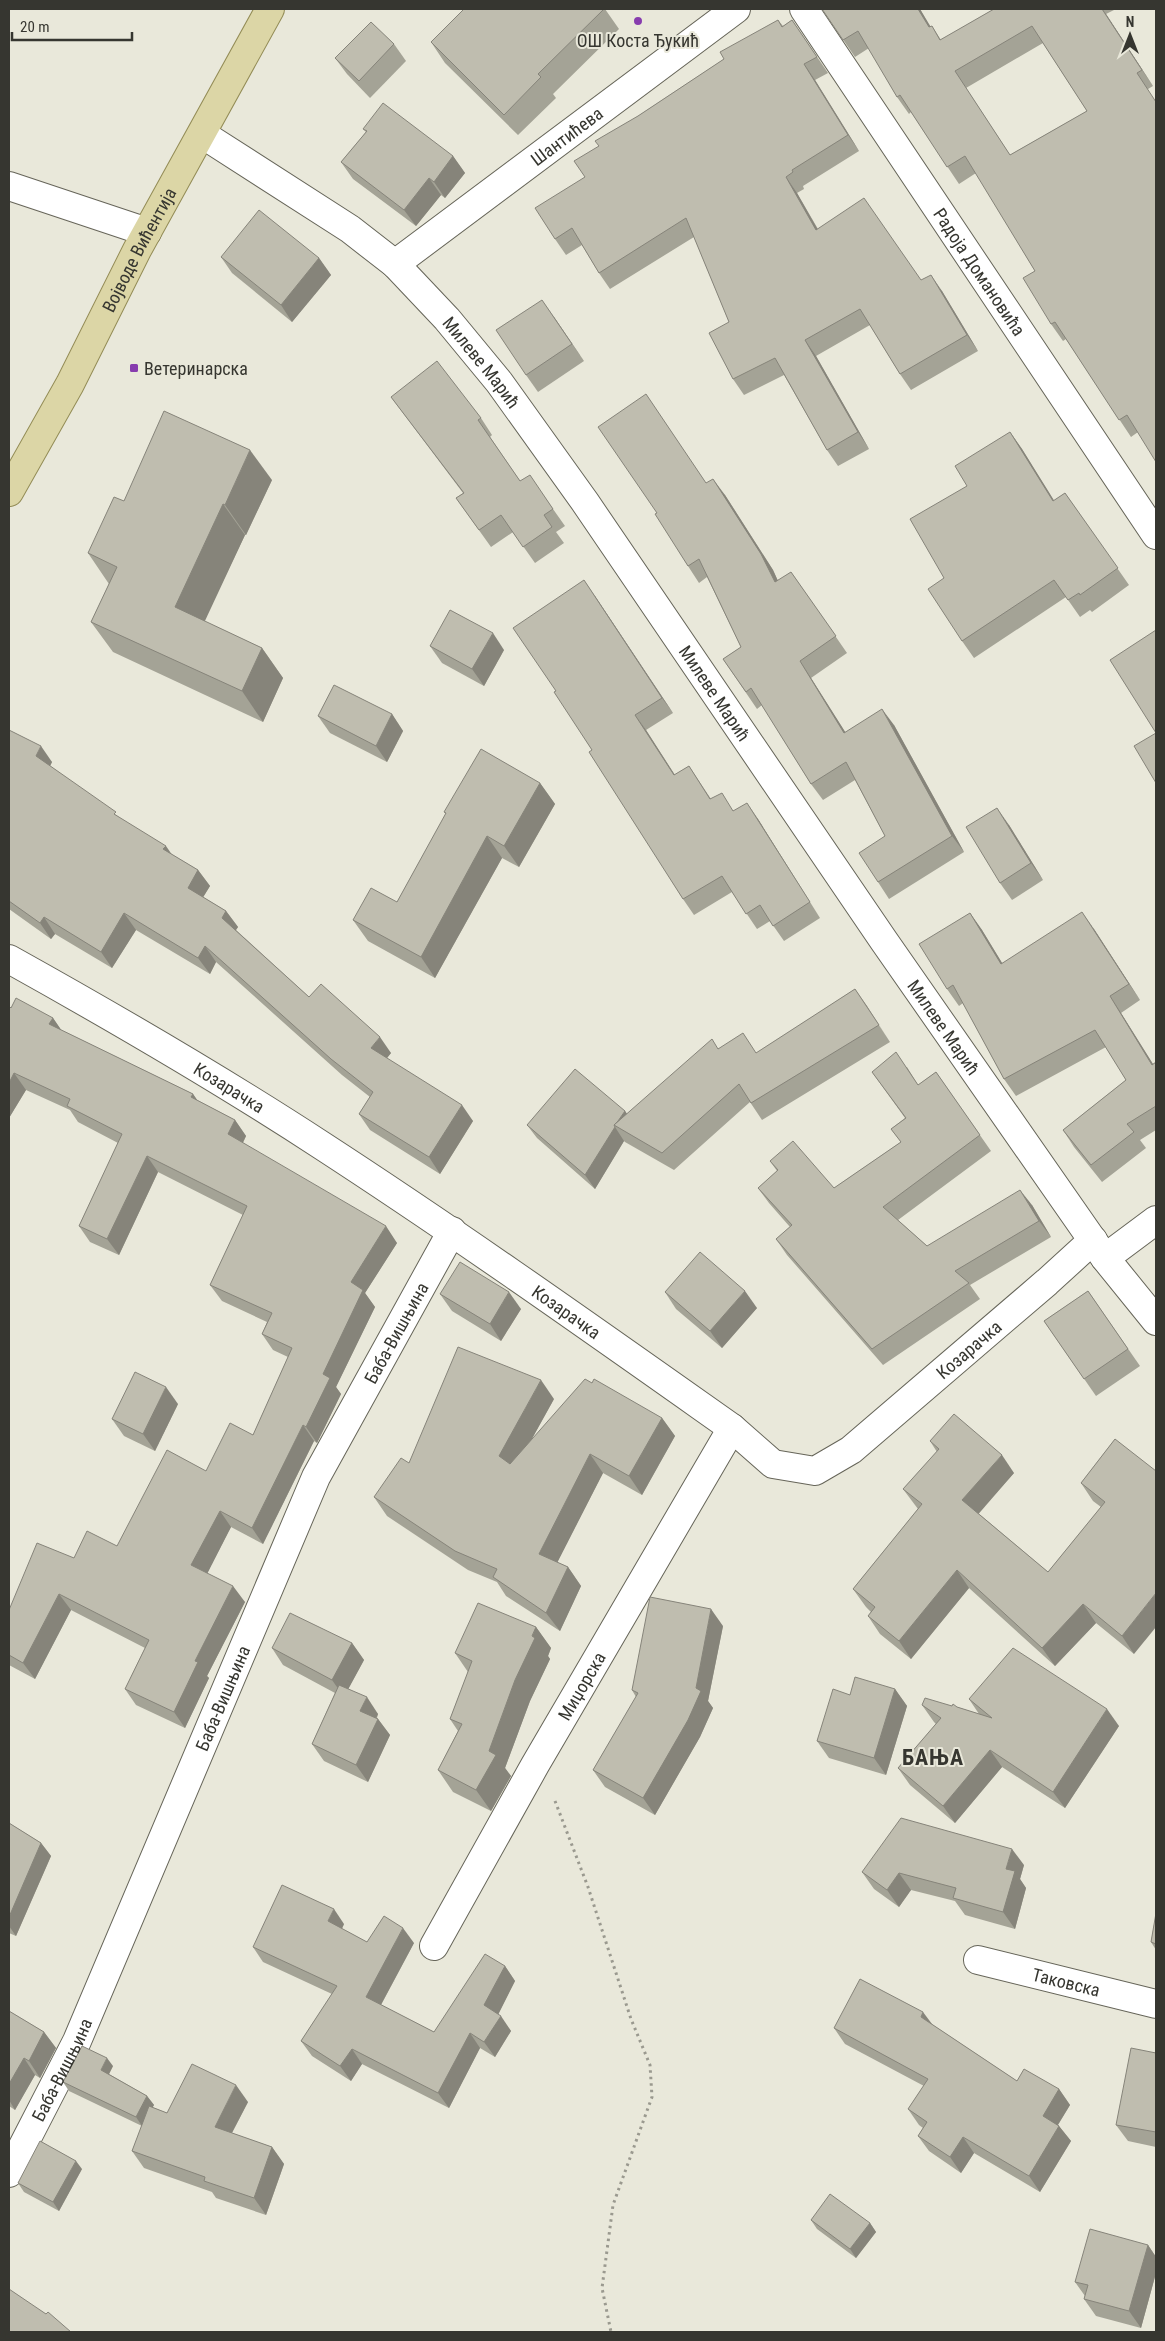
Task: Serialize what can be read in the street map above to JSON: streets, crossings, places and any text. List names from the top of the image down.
{
  "streets": {
    "main road": ["Војводе Вићентија"],
    "street": [
      "Шантићева",
      "Радоја Домановића",
      "Милеве Марић",
      "Козарачка",
      "Баба-Вишњина",
      "Миџорска",
      "Таковска"
    ]
  },
  "crossings": [
    ["Шантићева", "Милеве Марић"],
    ["Војводе Вићентија", "Милеве Марић"],
    ["Милеве Марић", "Козарачка"],
    ["Козарачка", "Баба-Вишњина"],
    ["Козарачка", "Миџорска"]
  ],
  "districts": ["БАЊА"],
  "places": {
    "other": ["ОШ Коста Ђукић"],
    "transit": ["Ветеринарска"]
  },
  "scale_bar": "20 m",
  "north": "top"
}
